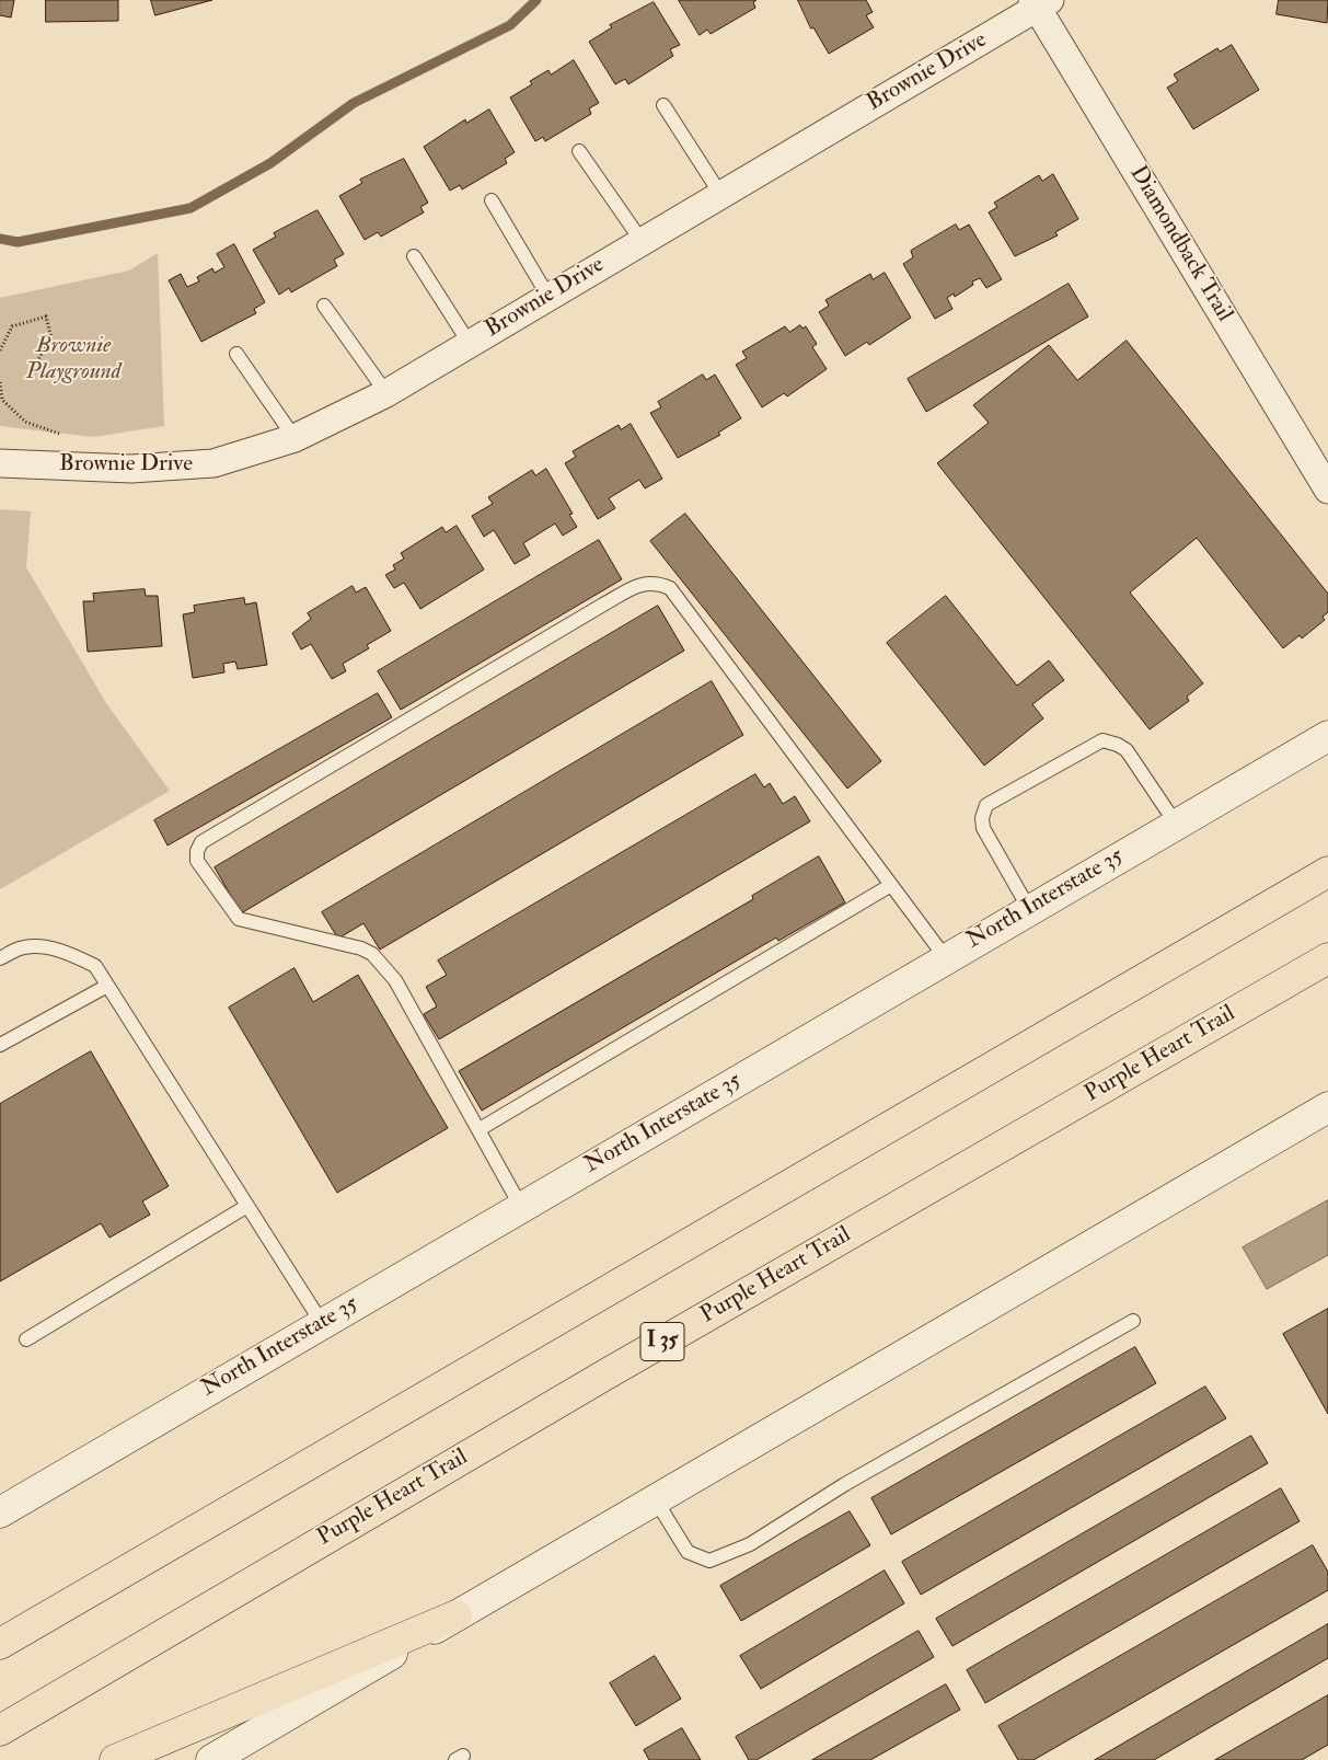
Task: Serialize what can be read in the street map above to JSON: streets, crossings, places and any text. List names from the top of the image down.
{
  "streets": {
    "highway": ["Purple Heart Trail", "I 35"],
    "main road": ["North Interstate 35"],
    "street": ["Brownie Drive", "Diamondback Trail"]
  },
  "crossings": [
    ["Brownie Drive", "Diamondback Trail"]
  ],
  "parks": ["Brownie Playground"]
}
